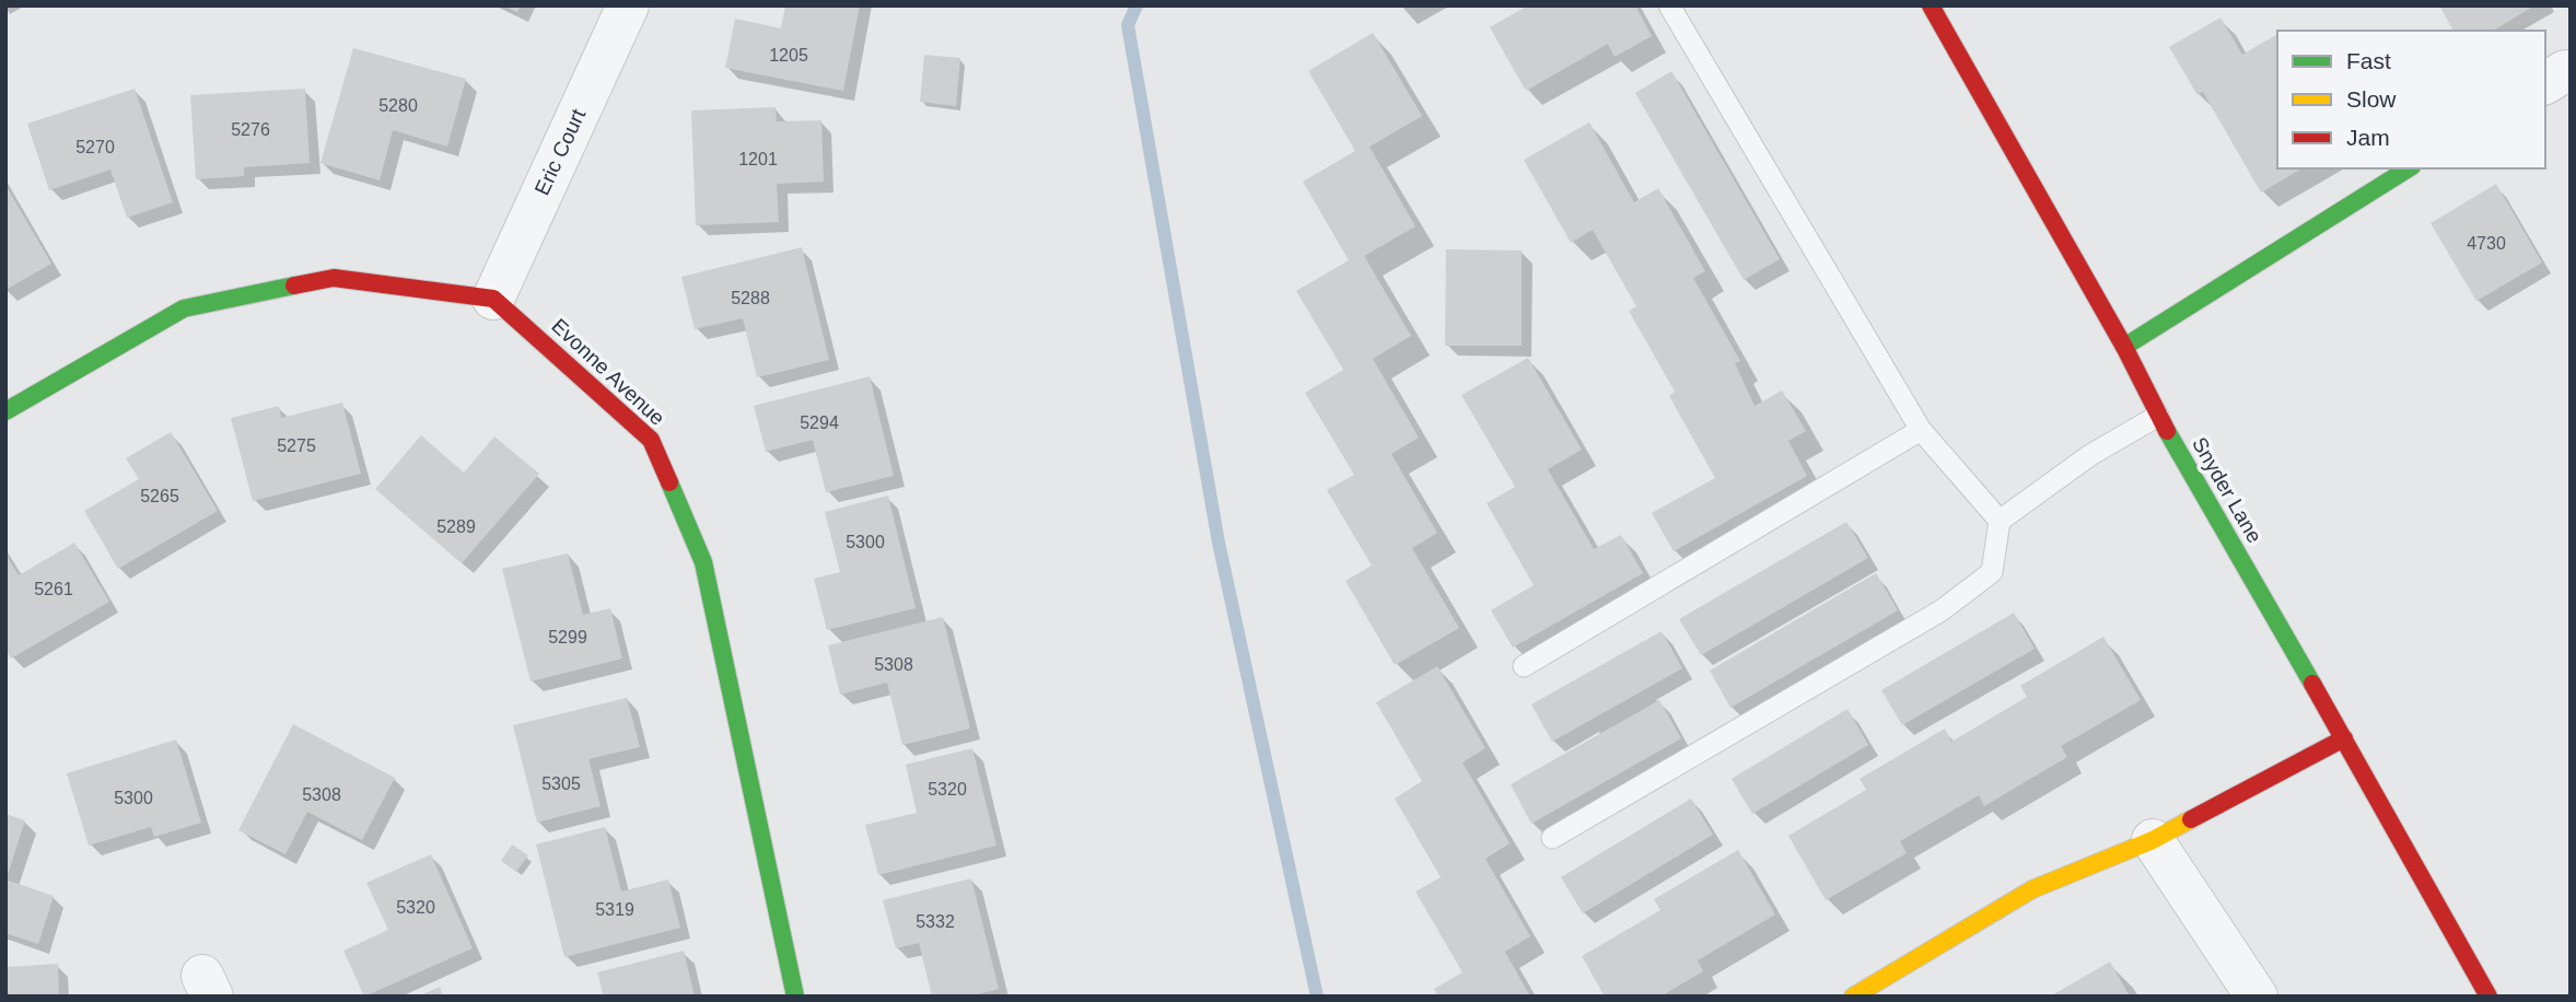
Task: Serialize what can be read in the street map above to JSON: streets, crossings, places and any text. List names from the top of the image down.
{
  "streets": {
    "street": ["Eric Court", "Evonne Avenue", "Snyder Lane"]
  },
  "crossings": [
    ["Eric Court", "Evonne Avenue"]
  ],
  "house_numbers": [
    "1205",
    "5280",
    "5276",
    "5270",
    "1201",
    "4730",
    "5288",
    "5294",
    "5275",
    "5265",
    "5289",
    "5300",
    "5261",
    "5299",
    "5308",
    "5305",
    "5320",
    "5308",
    "5300",
    "5320",
    "5319",
    "5332"
  ],
  "legend": ["Fast", "Slow", "Jam"]
}
